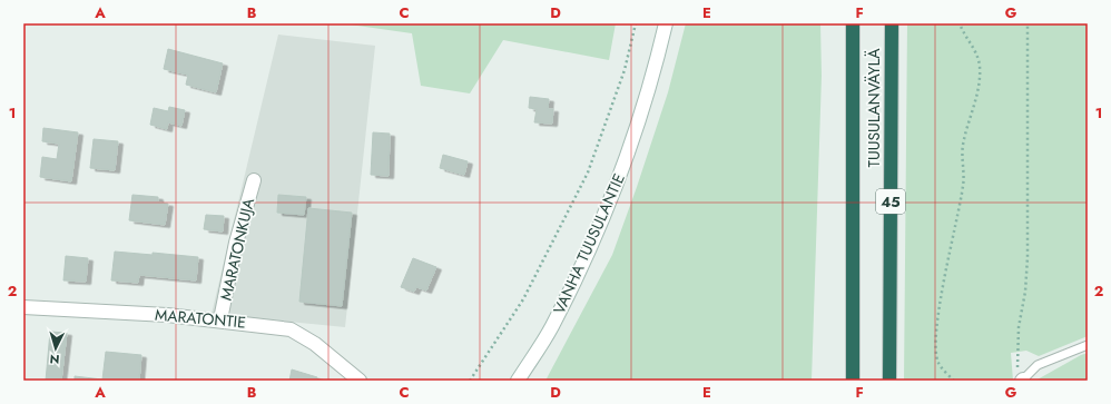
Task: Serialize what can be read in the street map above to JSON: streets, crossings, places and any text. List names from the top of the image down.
{
  "streets": {
    "highway": ["TUUSULANVÄYLÄ", "45"],
    "street": ["VANHA TUUSULANTIE", "MARATONKUJA", "MARATONTIE"]
  },
  "crossings": [
    ["MARATONKUJA", "MARATONTIE"]
  ],
  "north": "bottom",
  "grid": {
    "columns": [
      "A",
      "B",
      "C",
      "D",
      "E",
      "F",
      "G"
    ],
    "rows": ["1", "2"]
  }
}
